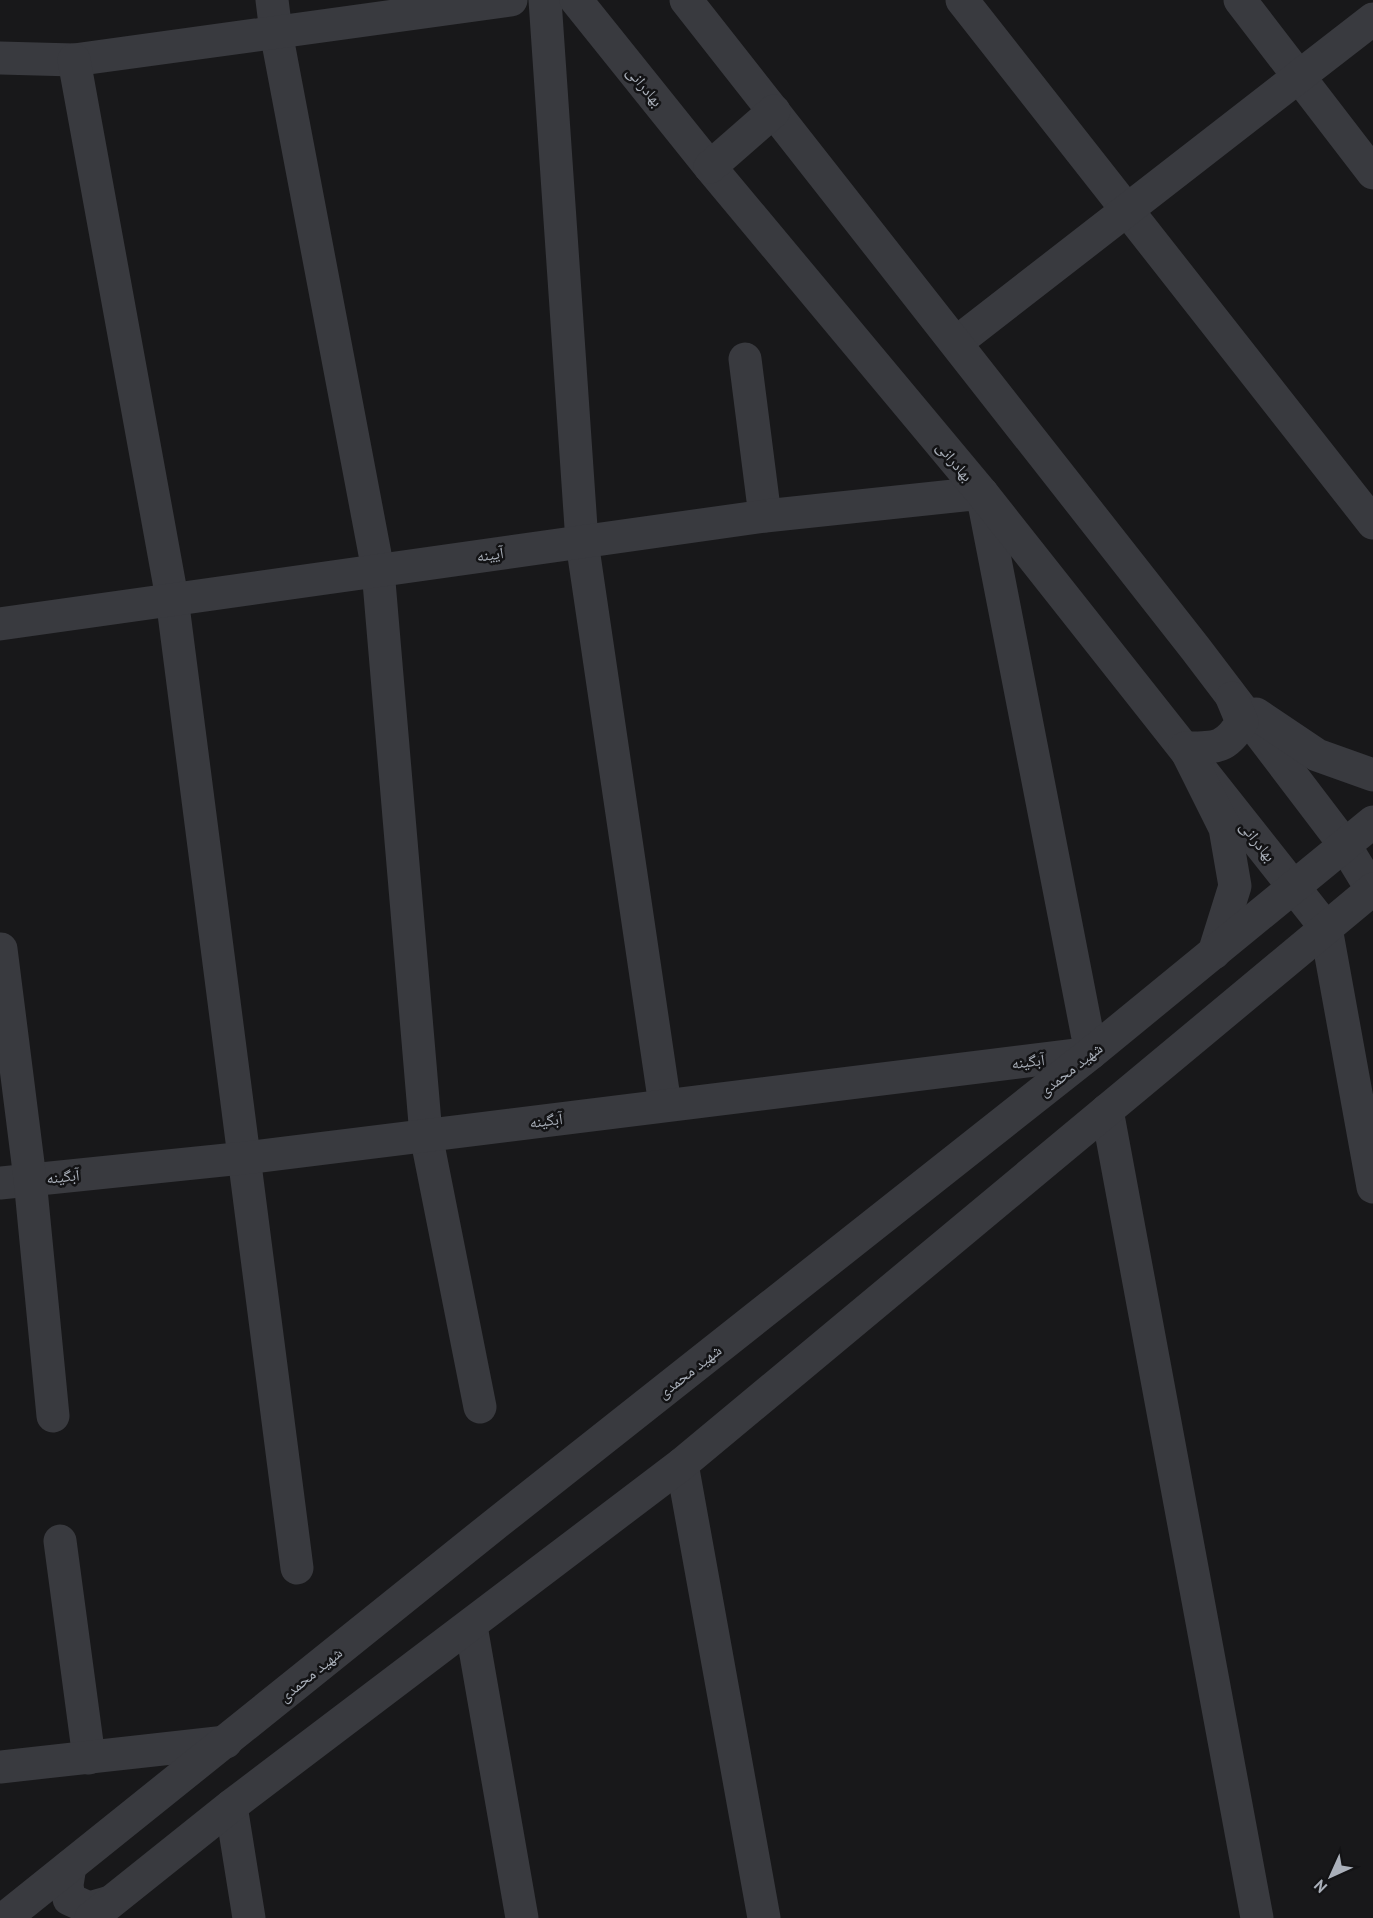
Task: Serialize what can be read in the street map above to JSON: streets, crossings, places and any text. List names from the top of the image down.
{
  "streets": {
    "street": [
      "بهادرانی",
      "آیینه",
      "آبگینه",
      "شهید محمدی"
    ]
  },
  "crossings": [
    ["بهادرانی", "آیینه"],
    ["بهادرانی", "شهید محمدی"],
    ["آبگینه", "شهید محمدی"]
  ],
  "north": "bottom left"
}
